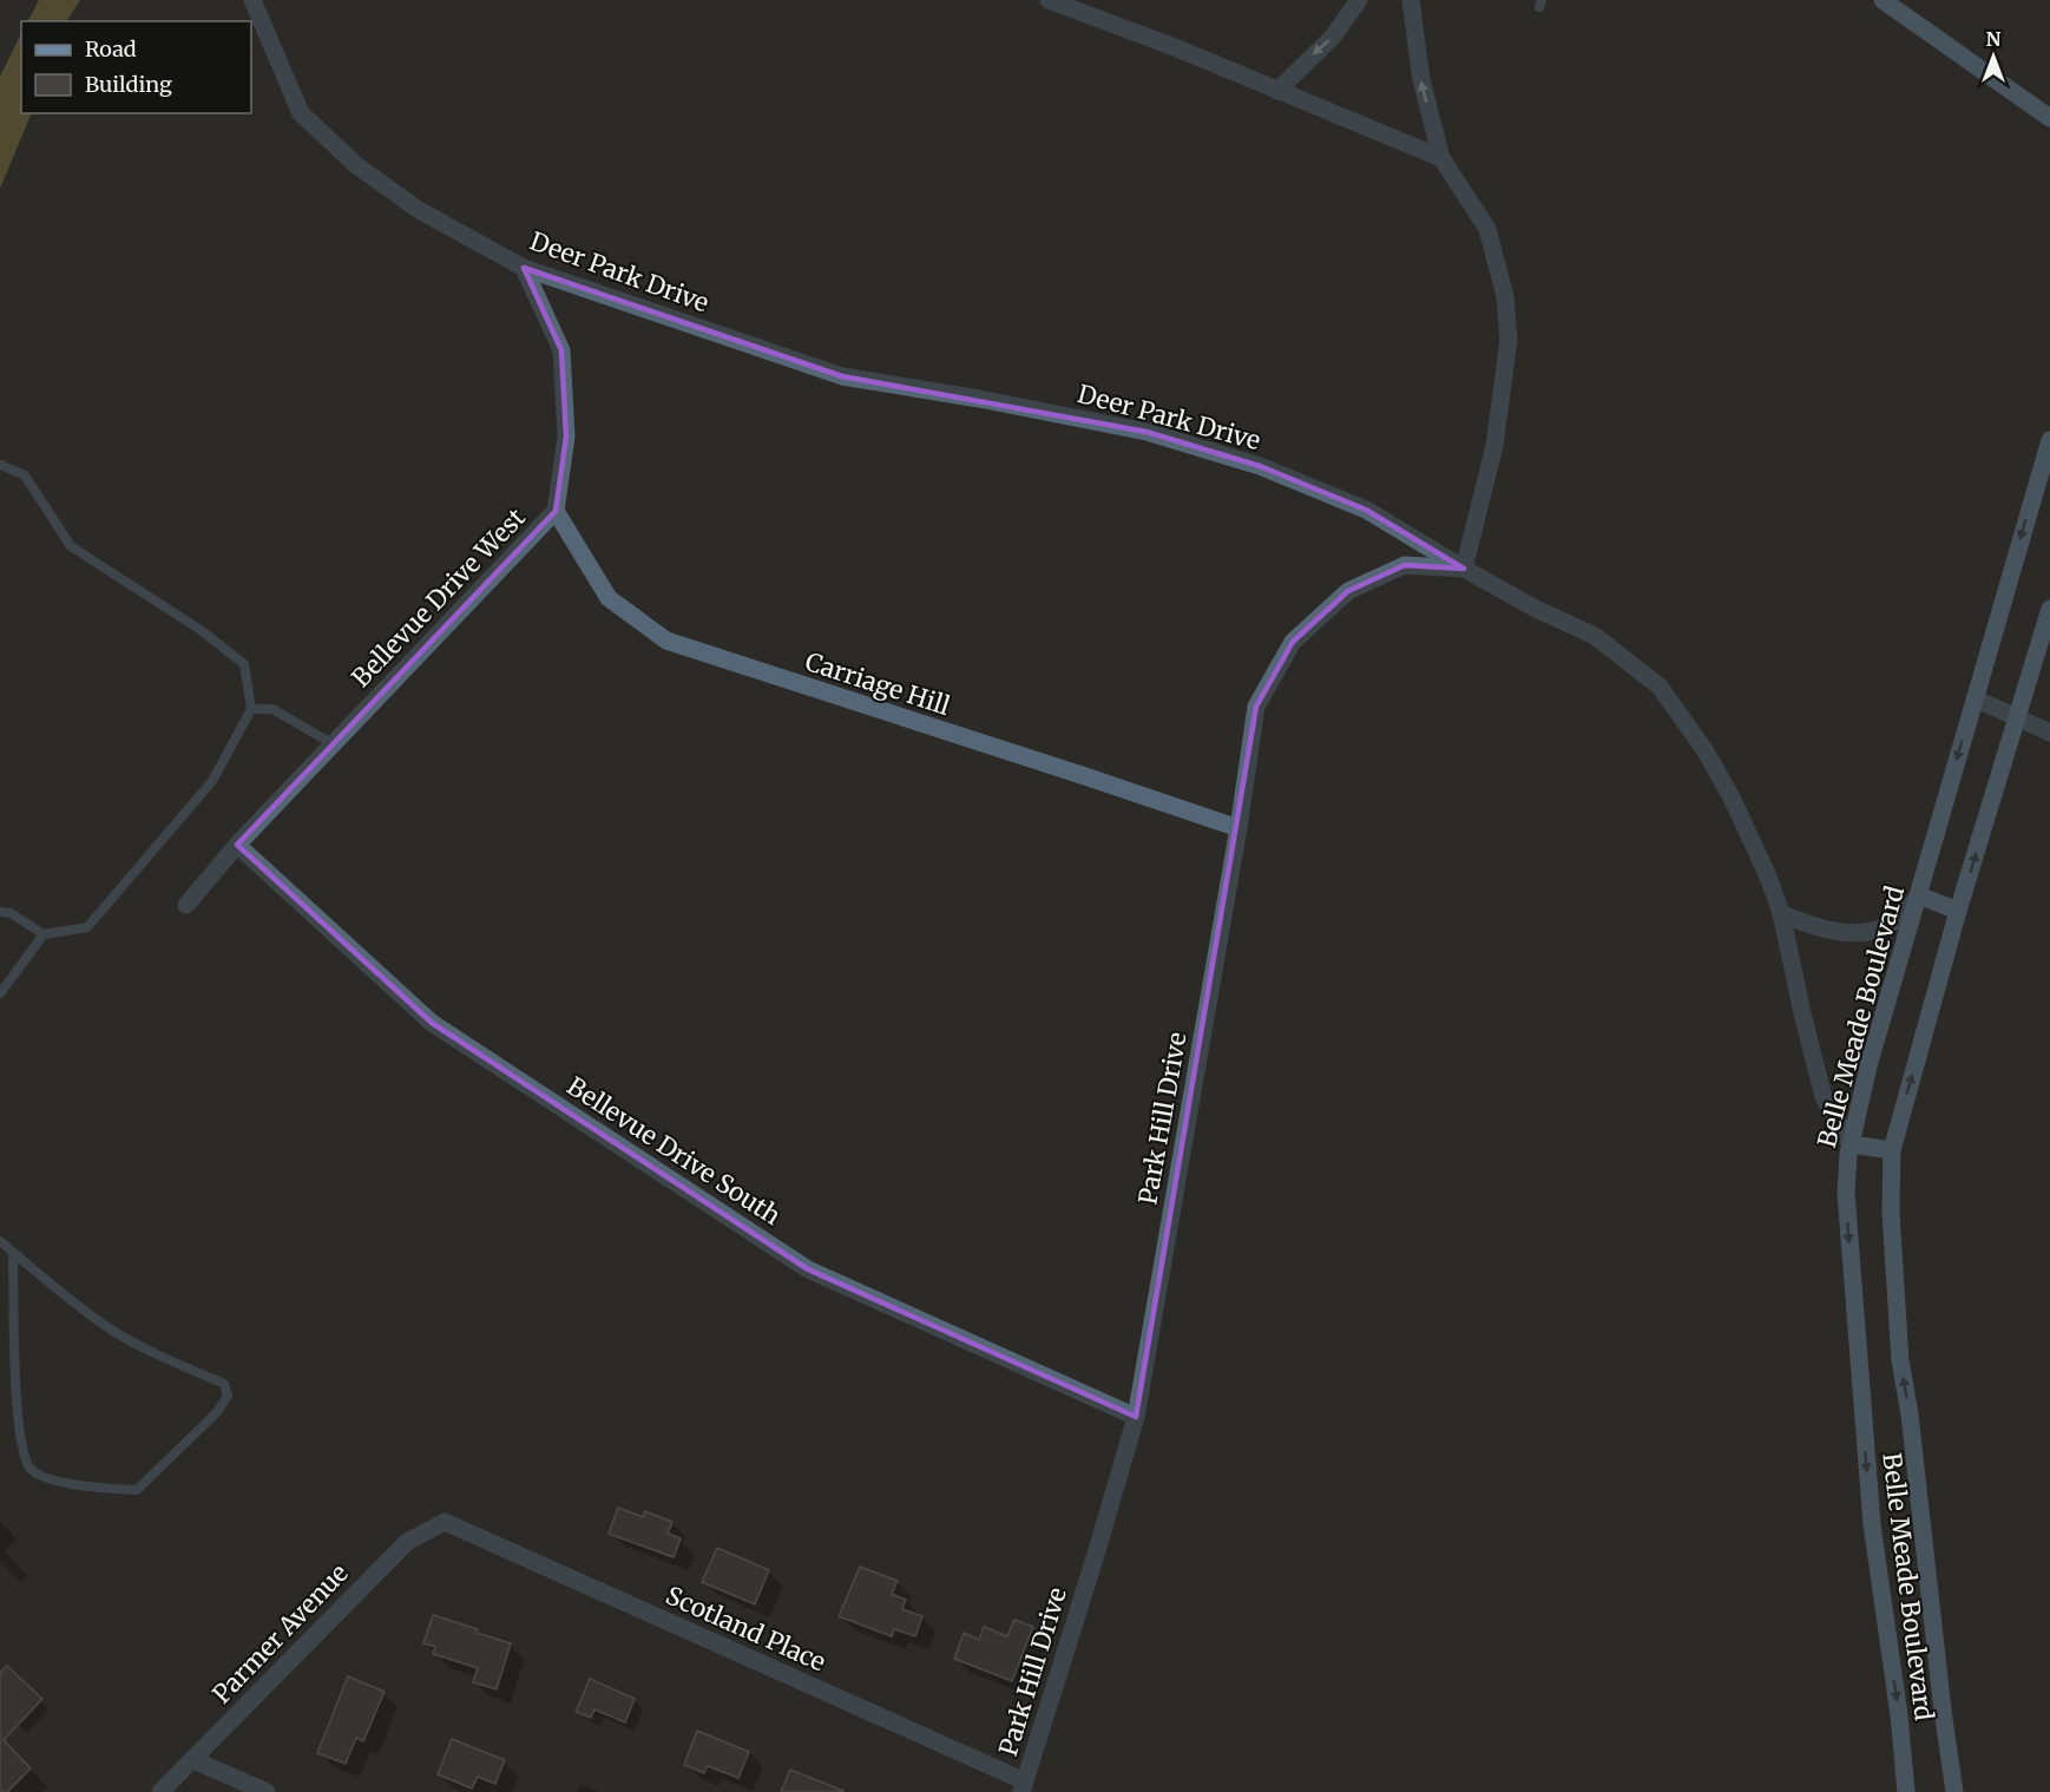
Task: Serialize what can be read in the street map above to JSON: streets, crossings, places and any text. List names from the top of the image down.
{
  "streets": {
    "main road": ["Belle Meade Boulevard"],
    "street": [
      "Deer Park Drive",
      "Bellevue Drive West",
      "Carriage Hill",
      "Park Hill Drive",
      "Bellevue Drive South",
      "Scotland Place",
      "Parmer Avenue"
    ]
  },
  "crossings": [
    ["Deer Park Drive", "Bellevue Drive West"],
    ["Deer Park Drive", "Belle Meade Boulevard"],
    ["Deer Park Drive", "Park Hill Drive"],
    ["Bellevue Drive West", "Carriage Hill"],
    ["Bellevue Drive West", "Bellevue Drive South"],
    ["Carriage Hill", "Park Hill Drive"],
    ["Park Hill Drive", "Bellevue Drive South"],
    ["Park Hill Drive", "Scotland Place"],
    ["Scotland Place", "Parmer Avenue"]
  ],
  "legend": ["Road", "Building"],
  "north": "top"
}
